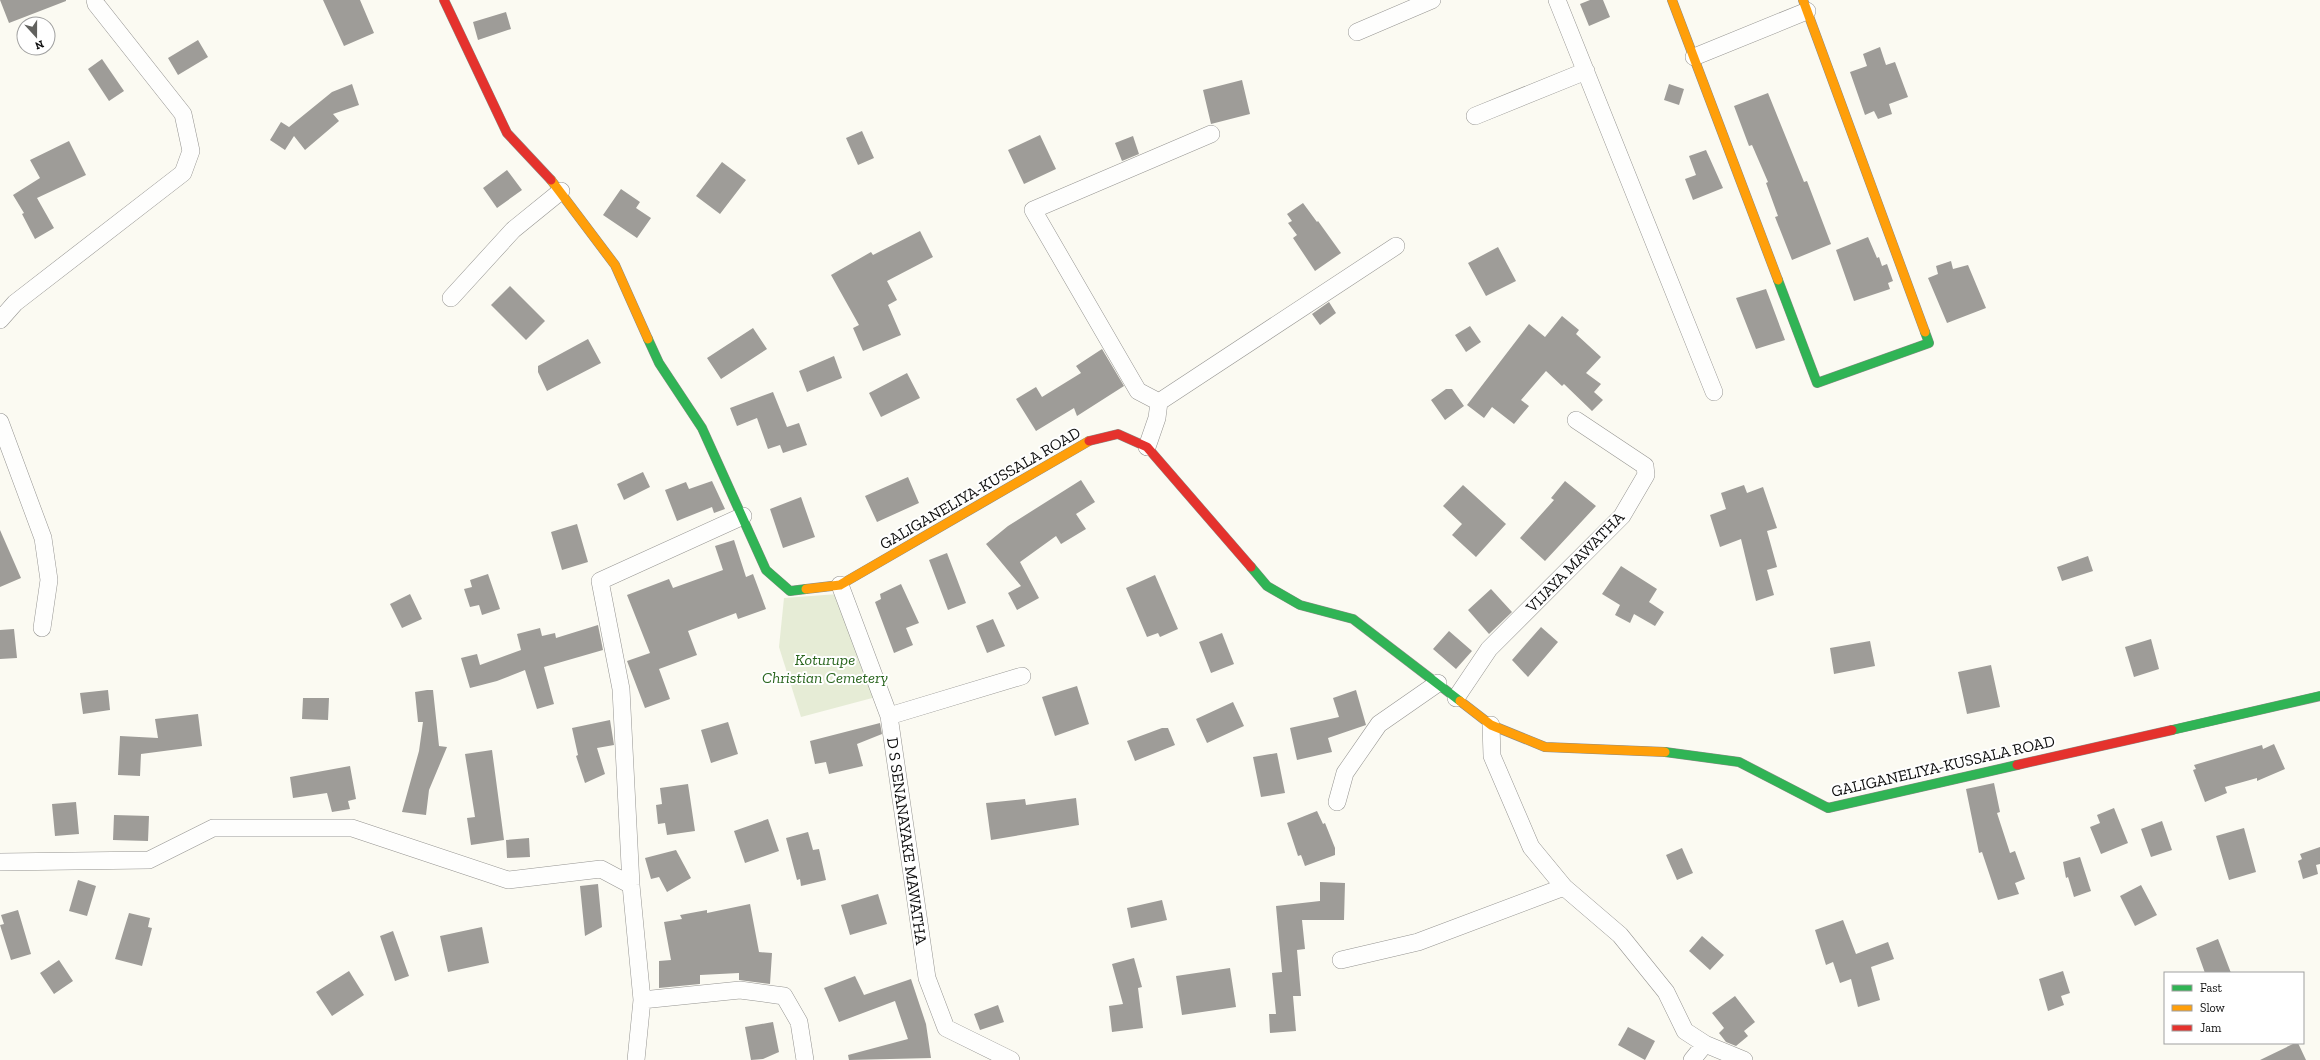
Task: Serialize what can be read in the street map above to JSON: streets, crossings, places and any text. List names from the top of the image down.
{
  "streets": {
    "street": ["GALIGANELIYA-KUSSALA ROAD", "VIJAYA MAWATHA", "D S SENANAYAKE MAWATHA"]
  },
  "crossings": [
    ["GALIGANELIYA-KUSSALA ROAD", "VIJAYA MAWATHA"],
    ["GALIGANELIYA-KUSSALA ROAD", "D S SENANAYAKE MAWATHA"]
  ],
  "parks": ["Koturupe Christian Cemetery"],
  "legend": ["Fast", "Slow", "Jam"],
  "north": "bottom"
}
